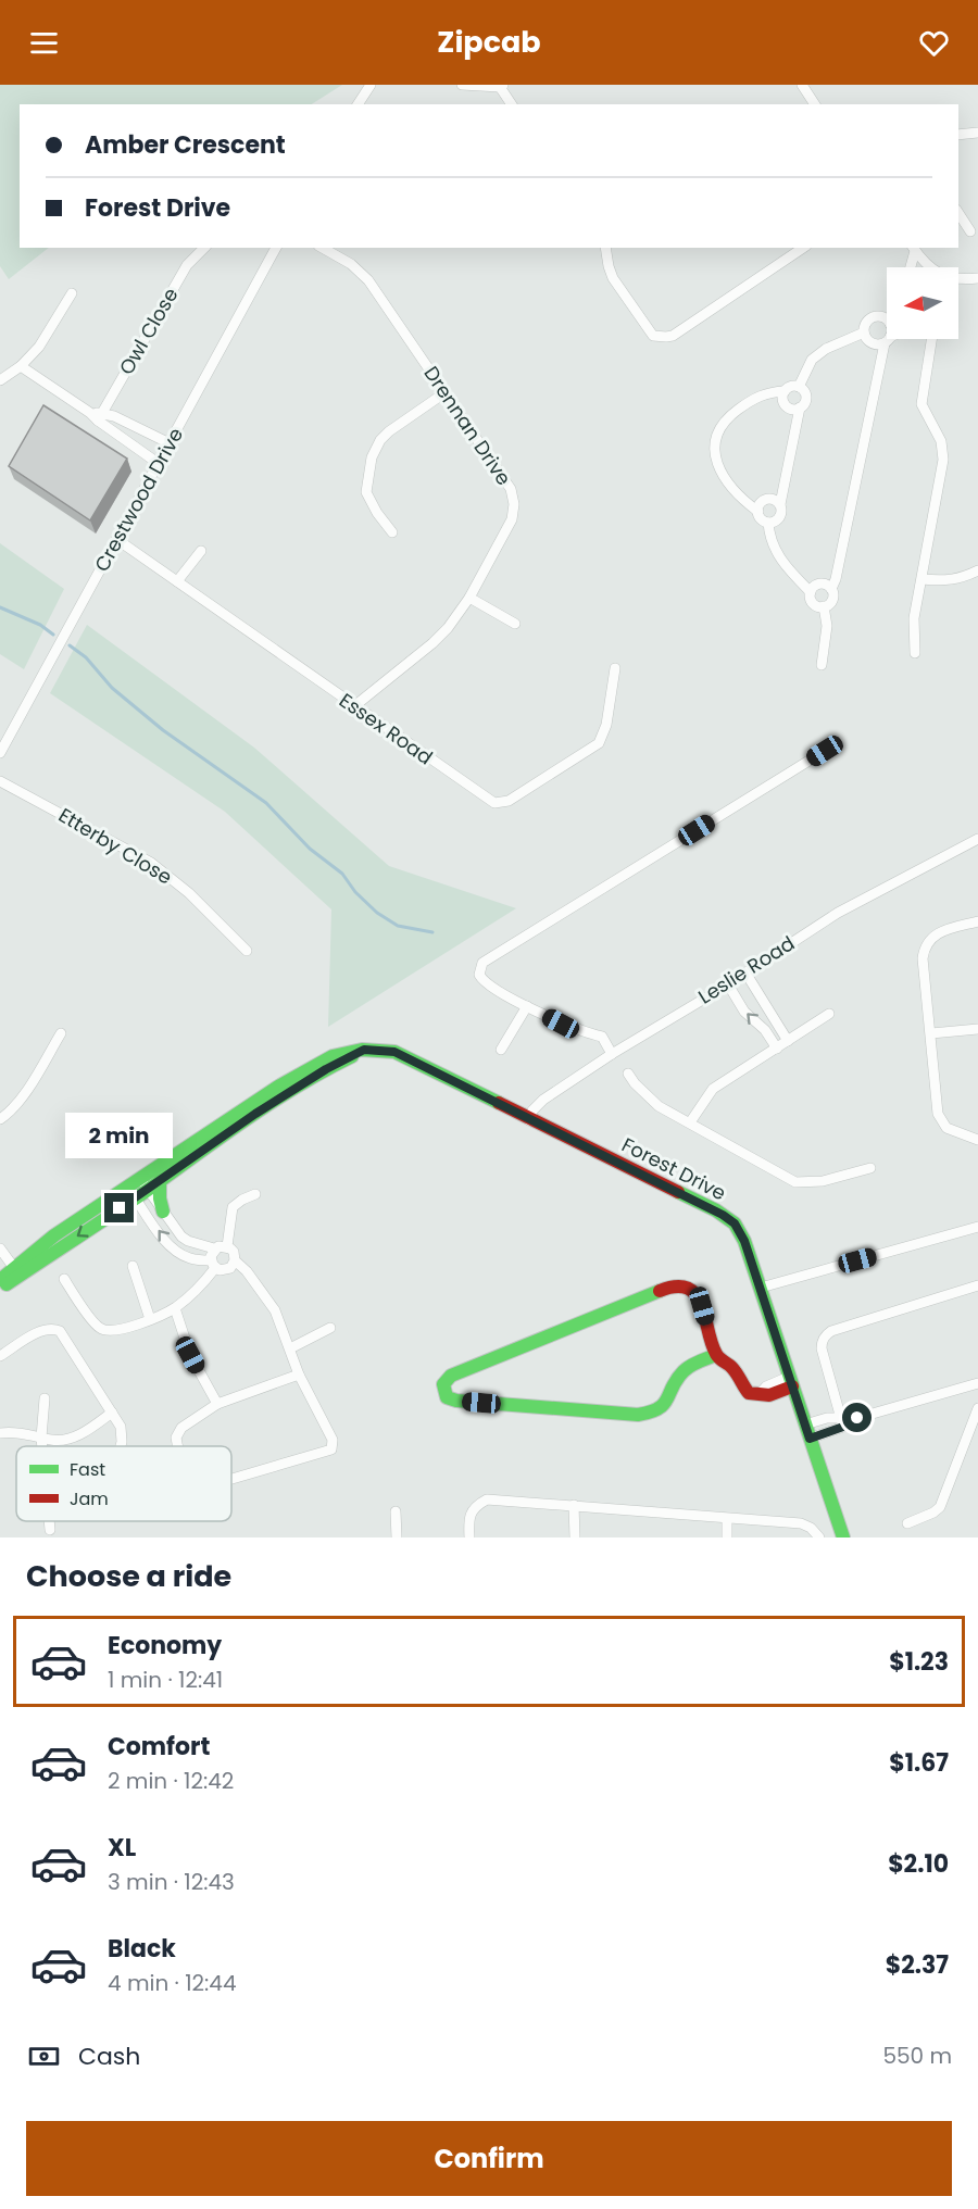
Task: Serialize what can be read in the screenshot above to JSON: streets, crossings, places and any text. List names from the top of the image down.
{
  "streets": {
    "street": [
      "Owl Close",
      "Drennan Drive",
      "Crestwood Drive",
      "Essex Road",
      "Etterby Close",
      "Leslie Road",
      "Forest Drive"
    ]
  },
  "crossings": [
    ["Drennan Drive", "Essex Road"],
    ["Crestwood Drive", "Essex Road"],
    ["Leslie Road", "Forest Drive"]
  ],
  "legend": ["Fast", "Jam"],
  "north": "left",
  "page": {
    "header": "Zipcab",
    "banner": ["Amber Crescent", "Forest Drive"],
    "bubble": "2 min",
    "heading": "Choose a ride",
    "list": [
      {
        "name": "Economy",
        "note": "1 min · 12:41",
        "value": "$1.23"
      },
      {
        "name": "Comfort",
        "note": "2 min · 12:42",
        "value": "$1.67"
      },
      {
        "name": "XL",
        "note": "3 min · 12:43",
        "value": "$2.10"
      },
      {
        "name": "Black",
        "note": "4 min · 12:44",
        "value": "$2.37"
      }
    ],
    "pay": ["Cash", "550 m"],
    "buttons": "Confirm"
  }
}
